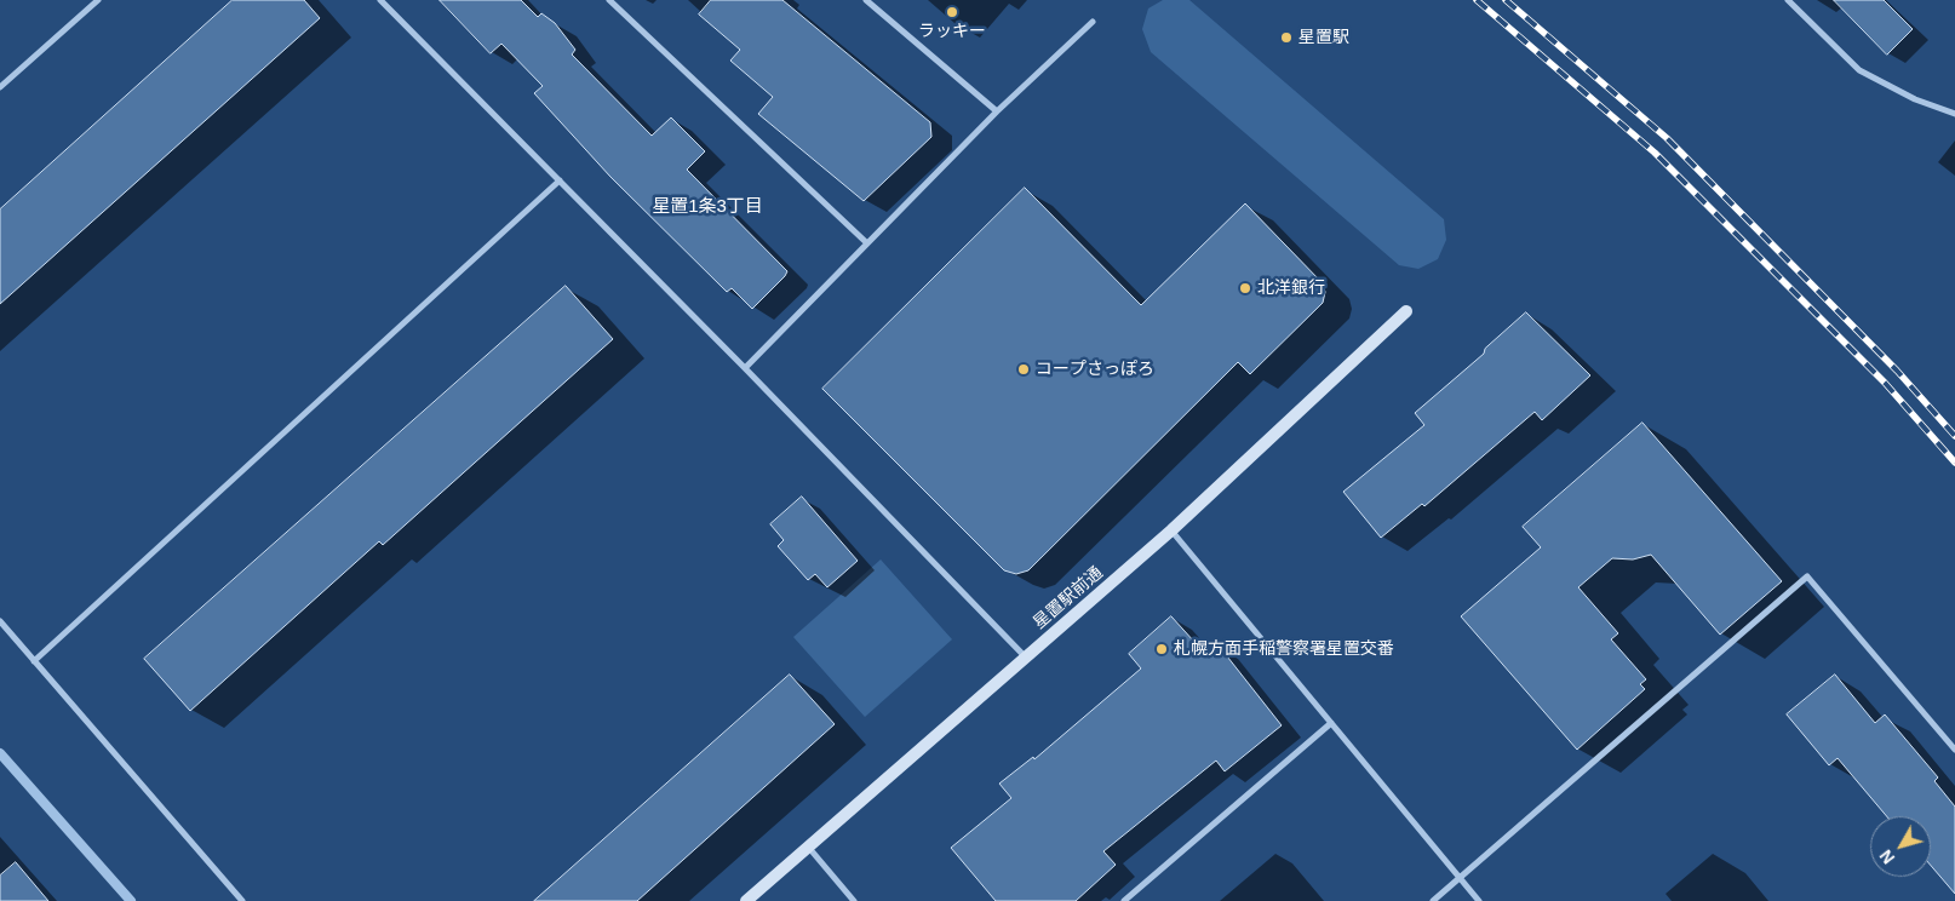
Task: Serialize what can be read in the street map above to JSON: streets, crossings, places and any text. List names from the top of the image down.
{
  "streets": {
    "street": ["星置駅前通"]
  },
  "districts": ["星置1条3丁目"],
  "places": [
    "ラッキー",
    "星置駅",
    "北洋銀行",
    "コープさっぽろ",
    "札幌方面手稲警察署星置交番"
  ],
  "north": "bottom left"
}
